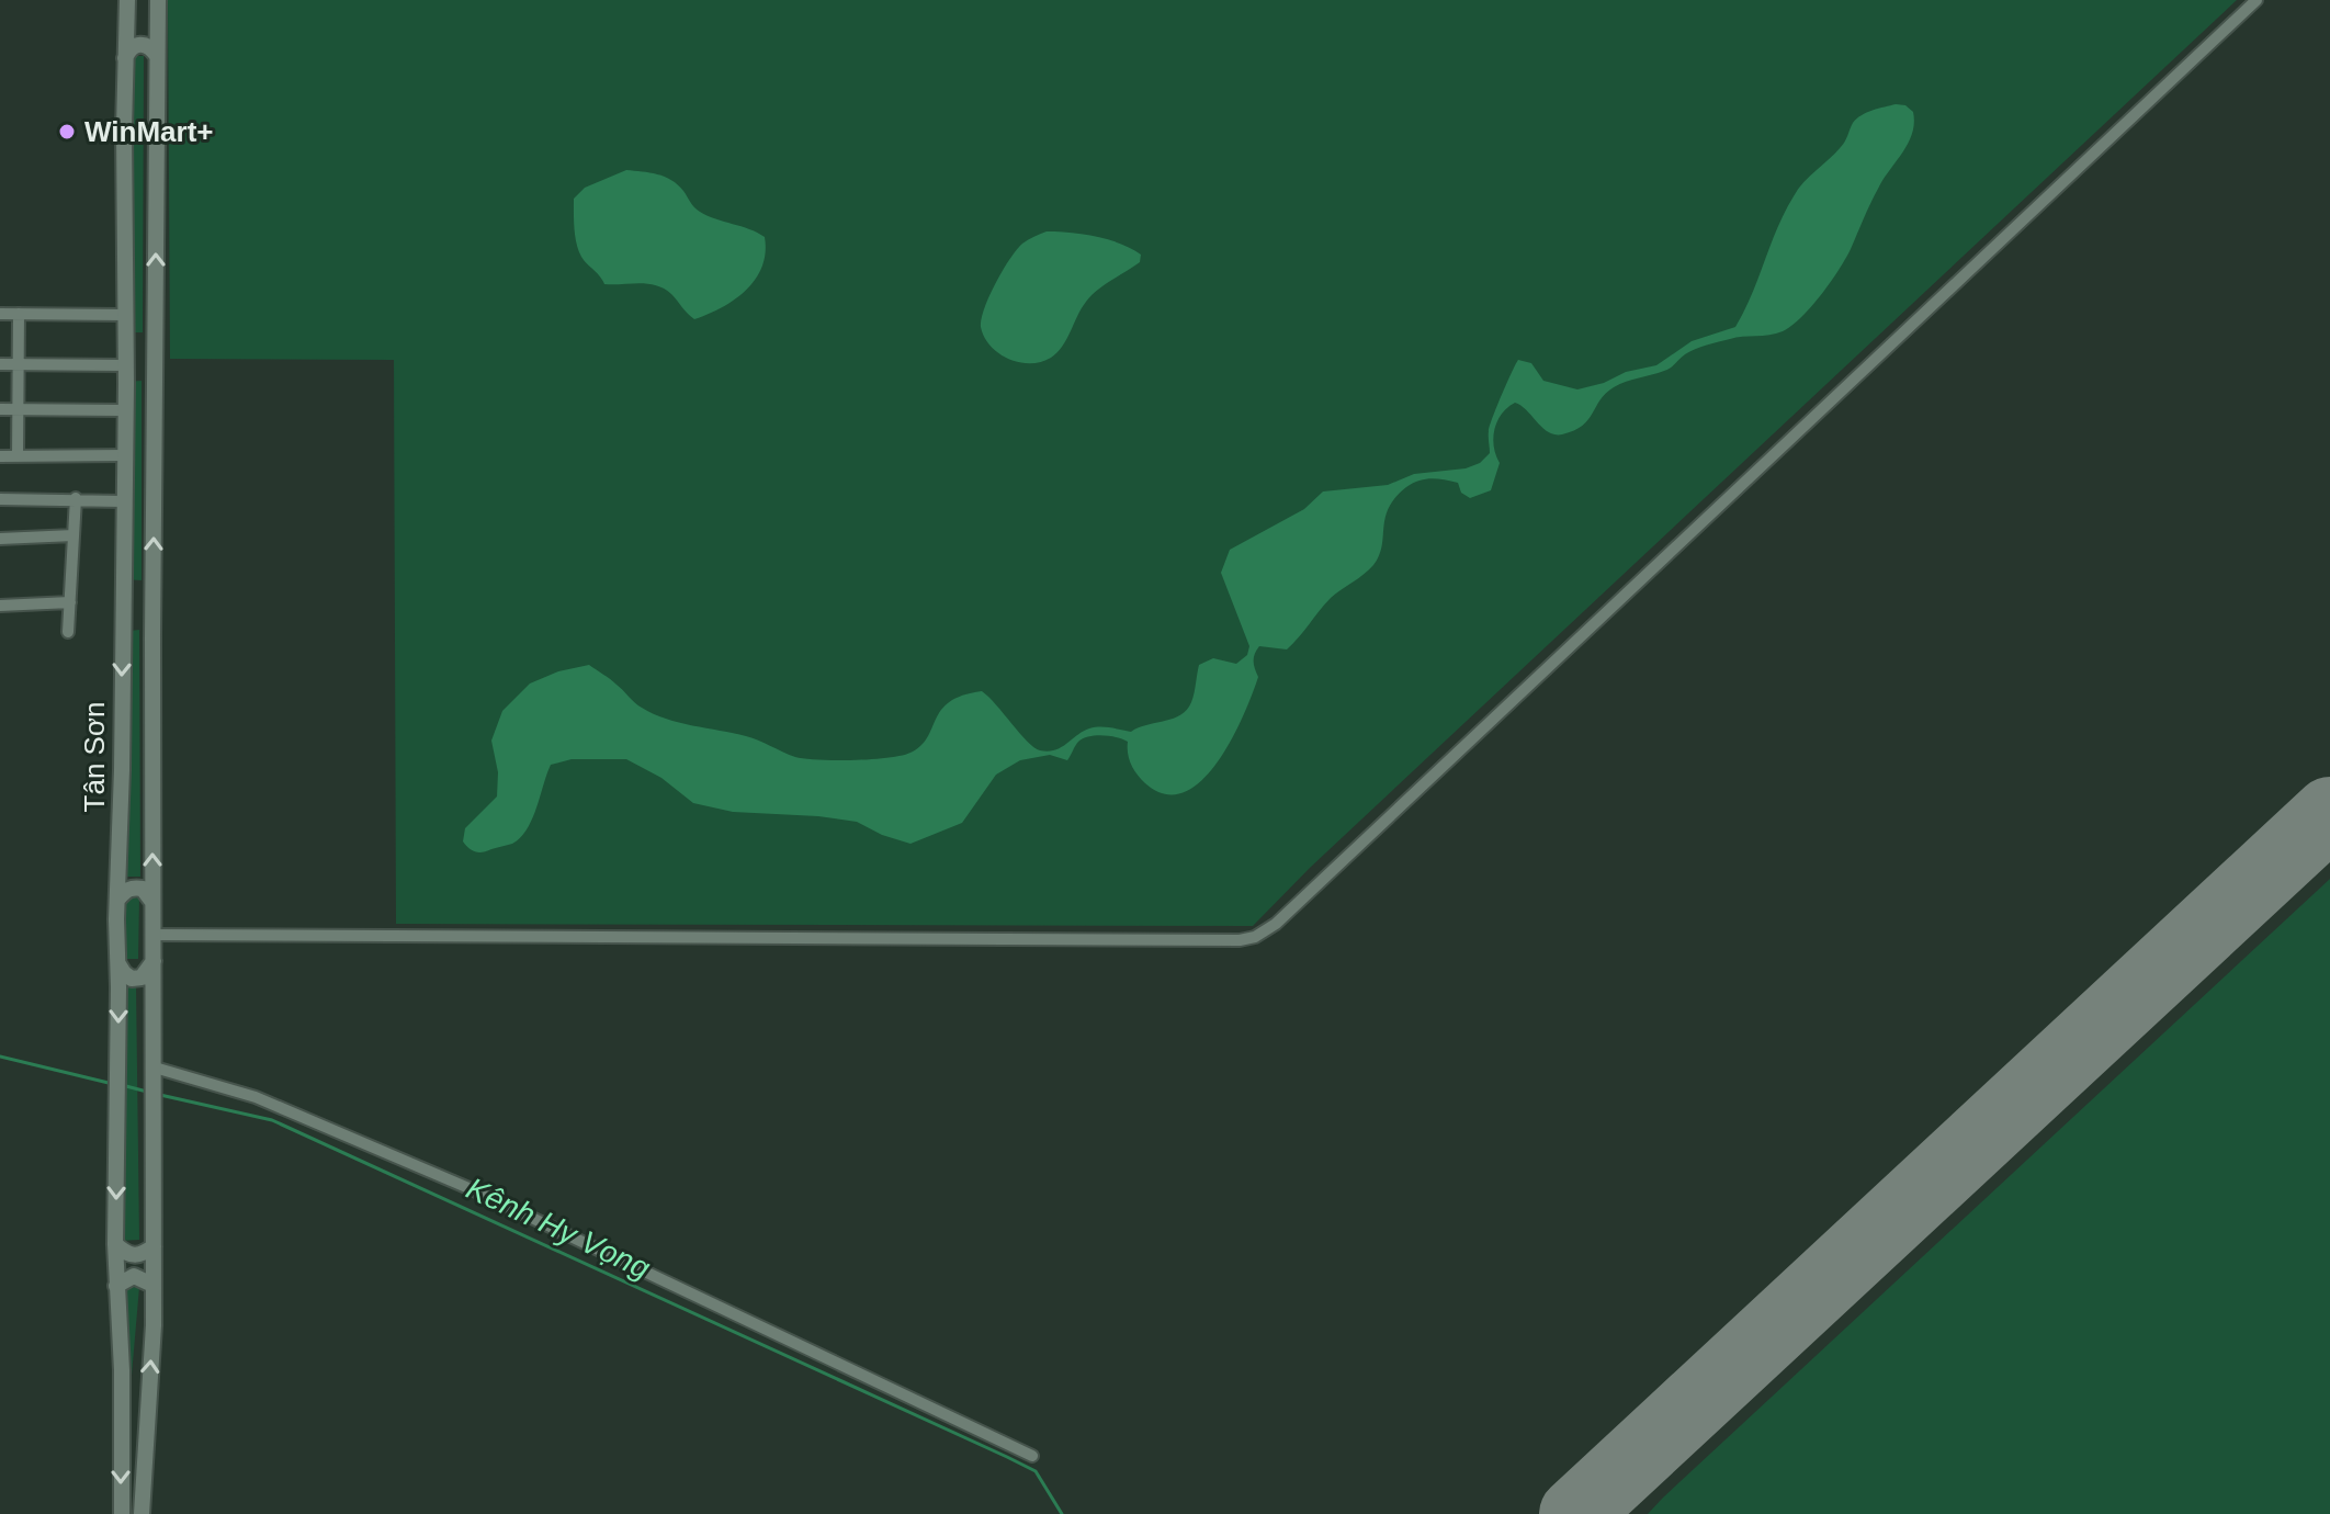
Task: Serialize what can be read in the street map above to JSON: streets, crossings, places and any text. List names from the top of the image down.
{
  "streets": {
    "street": ["Tân Sơn"]
  },
  "water": ["Kênh Hy Vọng"],
  "places": ["WinMart+"]
}
